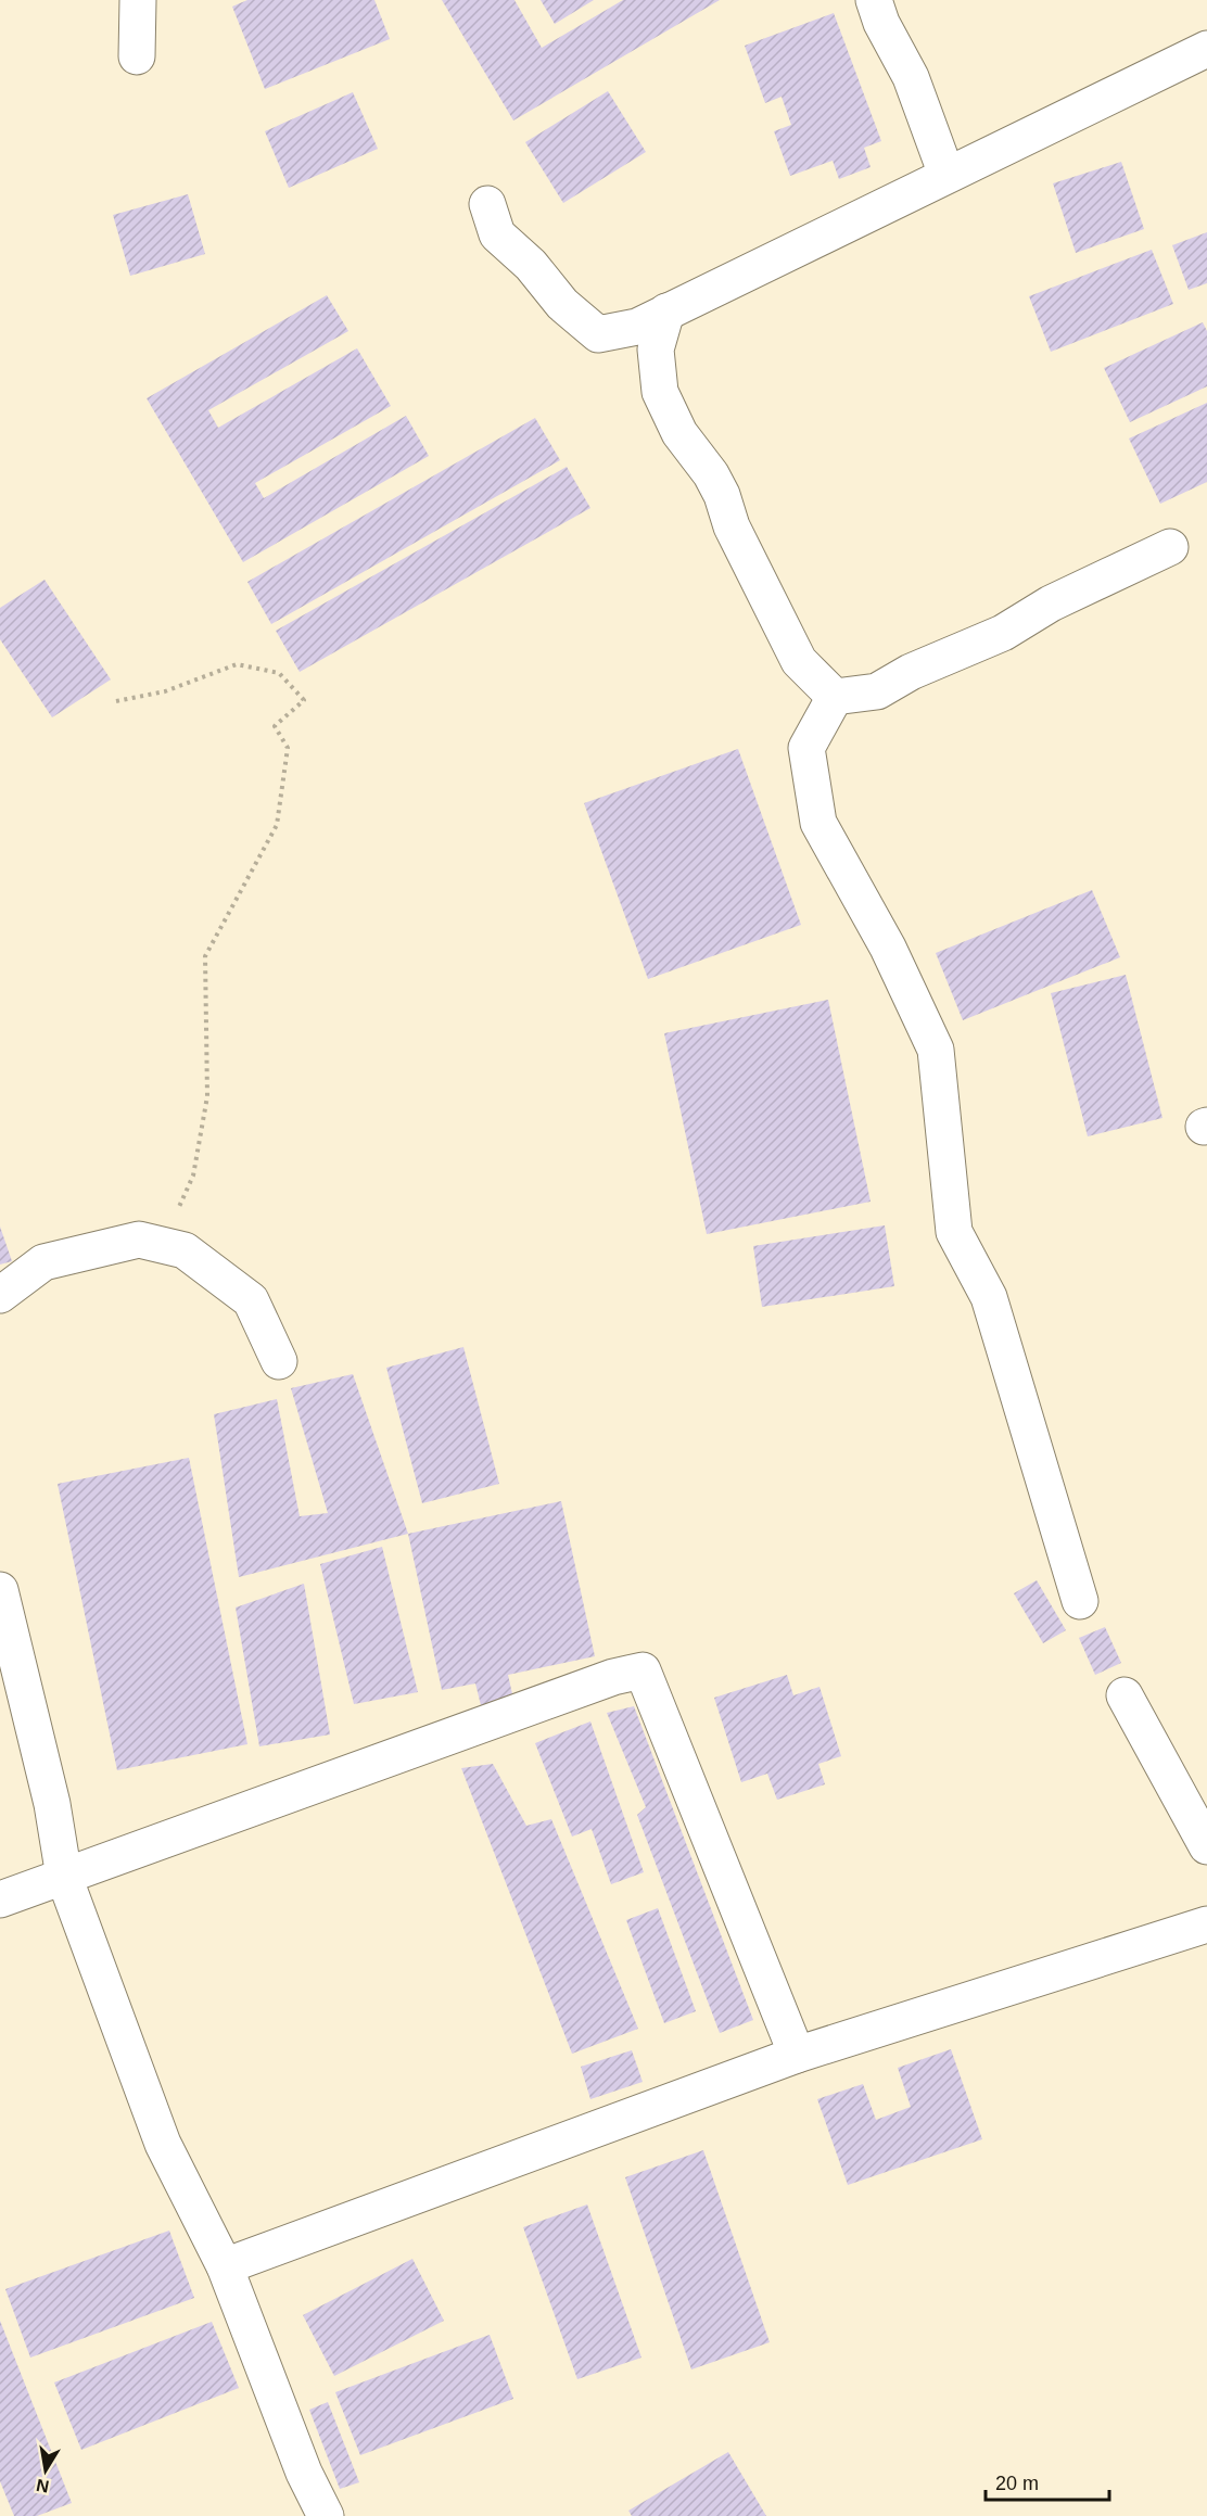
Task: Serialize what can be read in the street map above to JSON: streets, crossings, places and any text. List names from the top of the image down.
{
  "scale_bar": "20 m",
  "north": "bottom"
}
